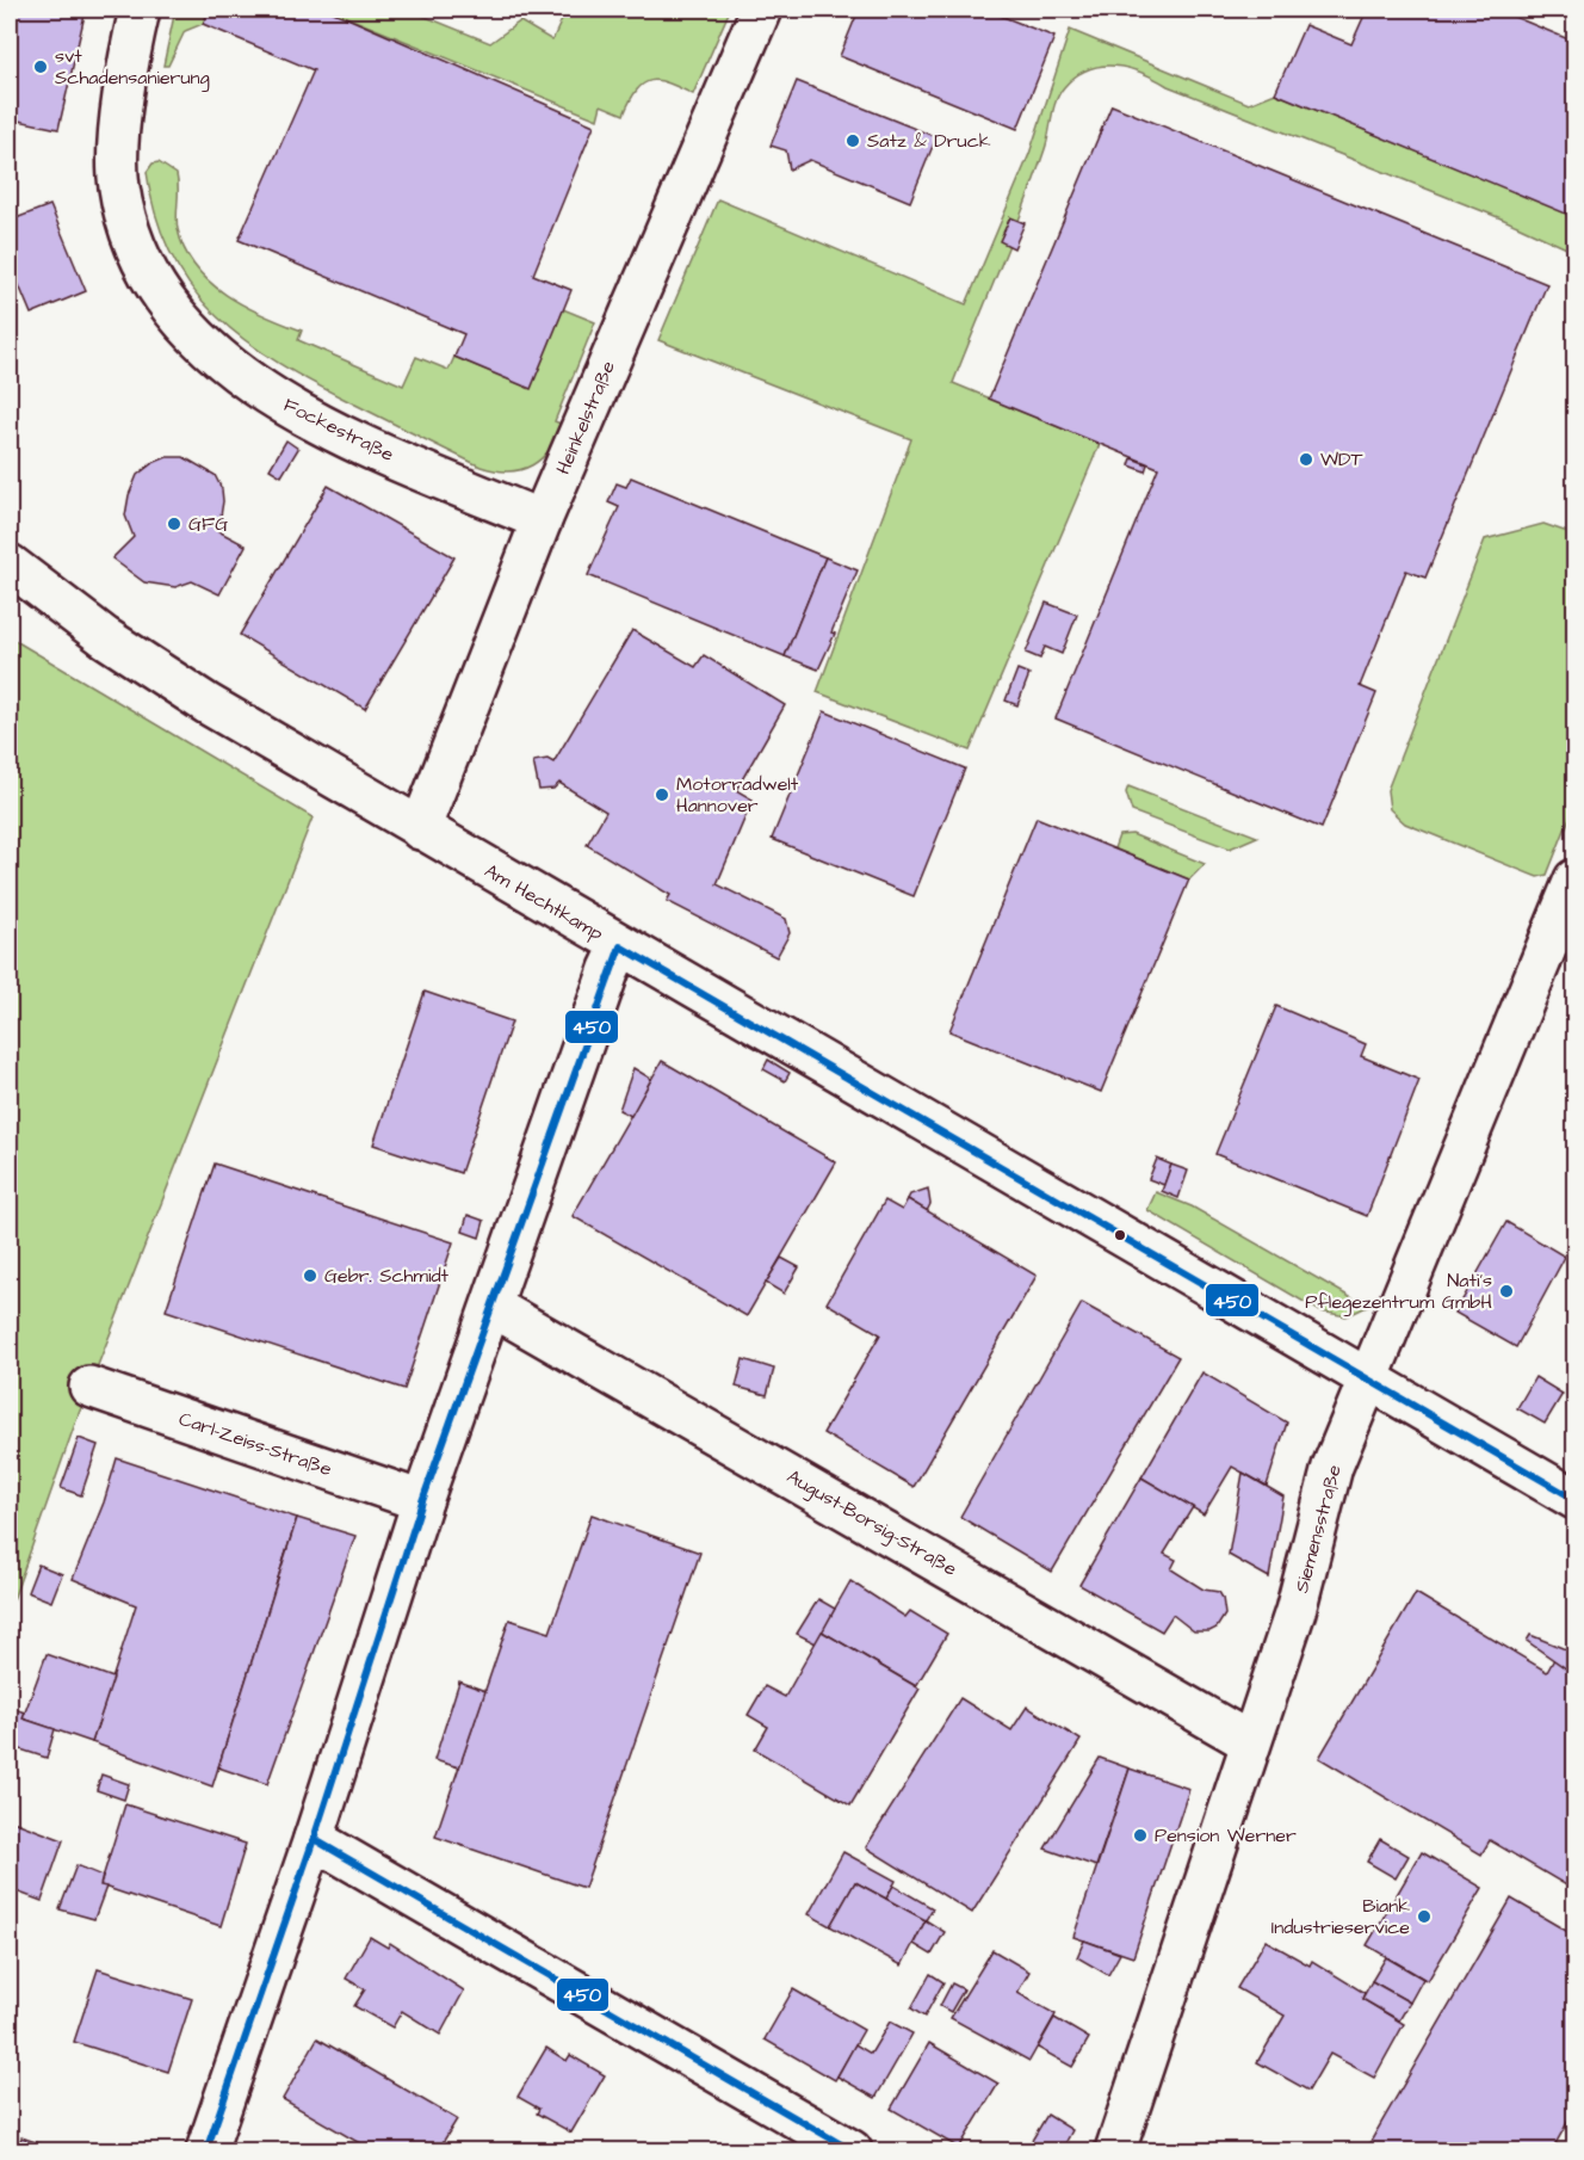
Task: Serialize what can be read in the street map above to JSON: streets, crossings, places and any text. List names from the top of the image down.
{
  "streets": {
    "street": [
      "Heinkelstraße",
      "Fockestraße",
      "Am Hechtkamp",
      "Carl-Zeiss-Straße",
      "August-Borsig-Straße",
      "Siemensstraße"
    ]
  },
  "crossings": [
    ["Heinkelstraße", "Fockestraße"],
    ["Heinkelstraße", "Am Hechtkamp"],
    ["Am Hechtkamp", "Siemensstraße"],
    ["August-Borsig-Straße", "Siemensstraße"]
  ],
  "places": [
    "svt Schadensanierung",
    "Satz & Druck",
    "WDT",
    "GFG",
    "Motorradwelt Hannover",
    "Gebr. Schmidt",
    "Nati's Pflegezentrum GmbH",
    "Pension Werner",
    "Biank Industrieservice"
  ],
  "lines": ["transit line 450"]
}
